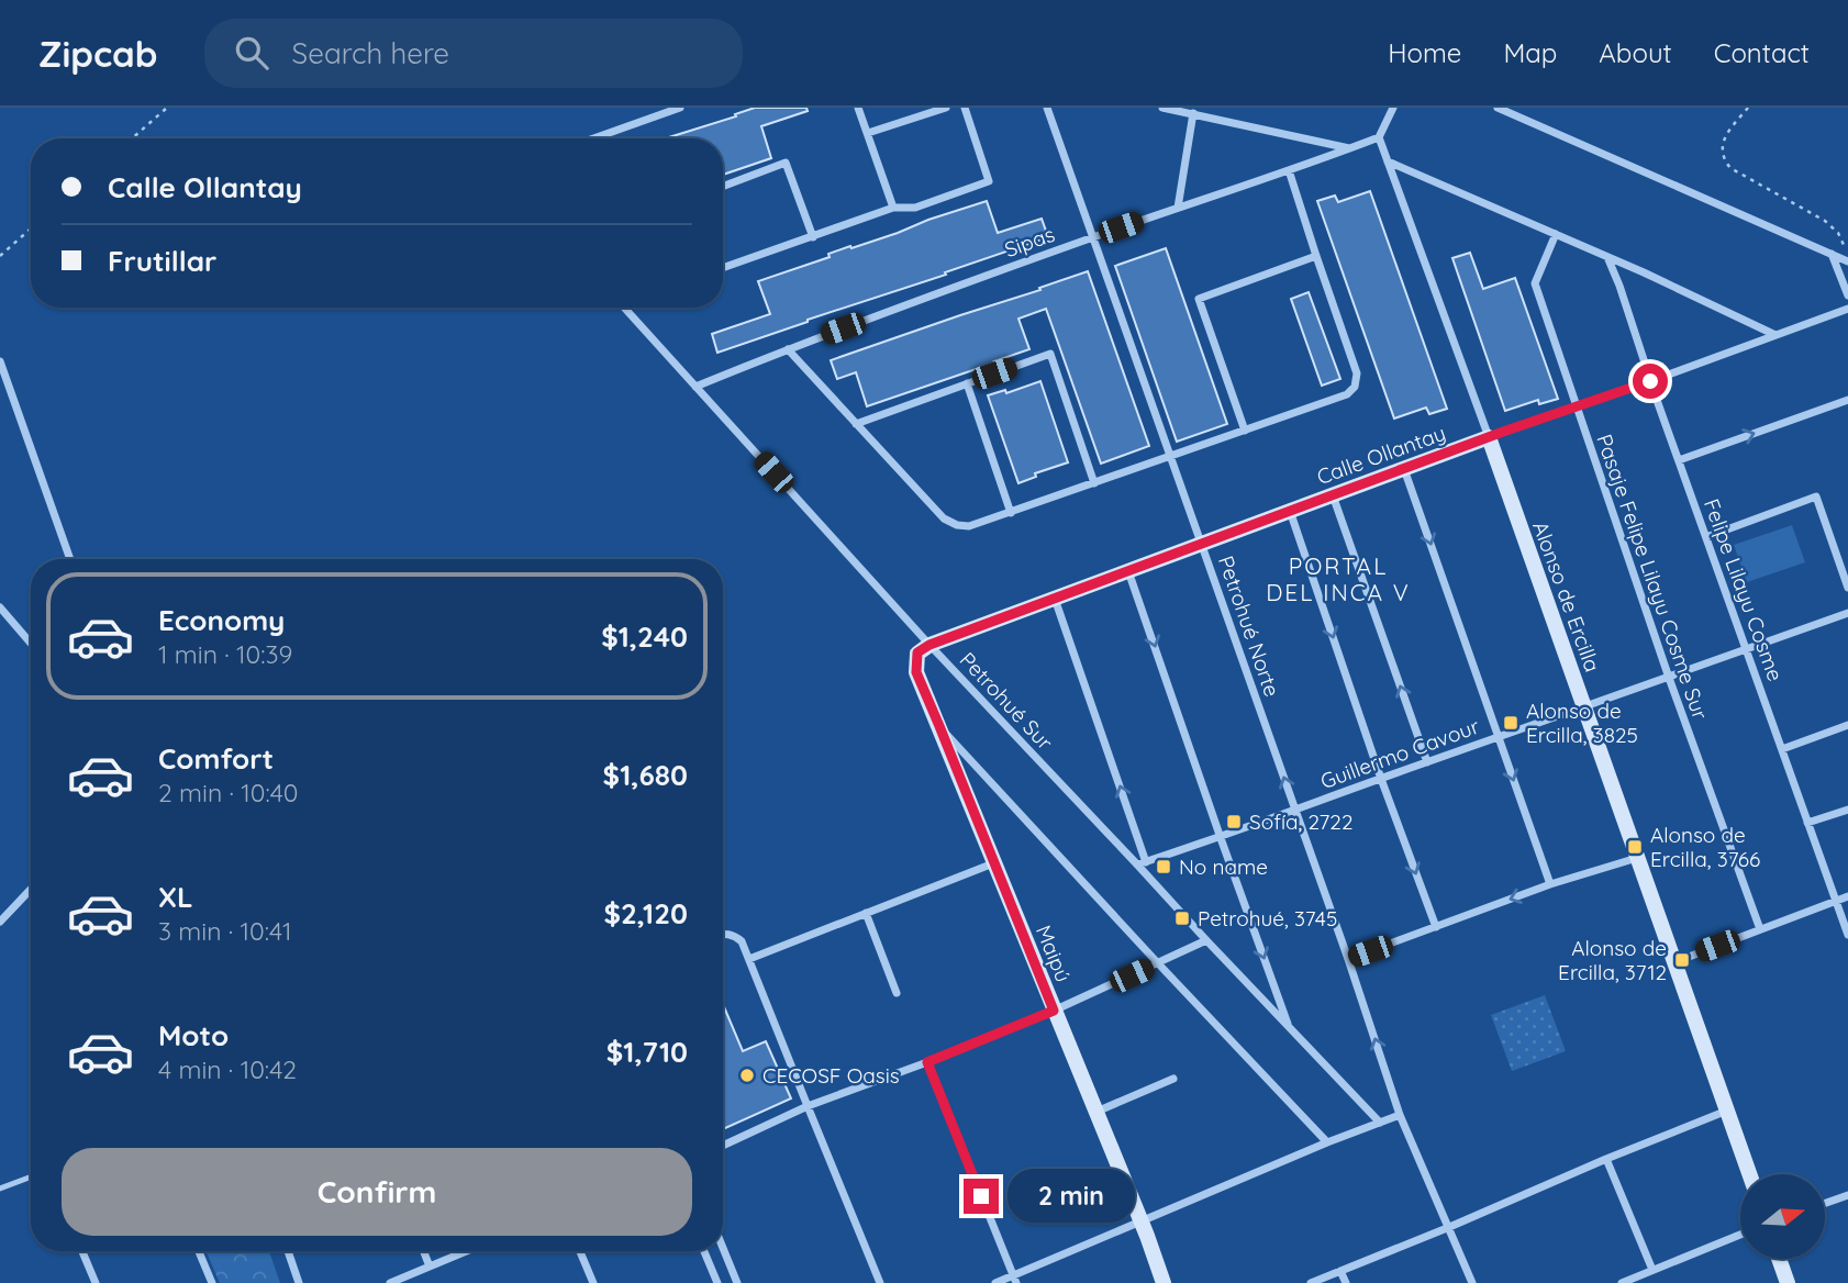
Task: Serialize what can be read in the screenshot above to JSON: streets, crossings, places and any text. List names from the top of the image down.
{
  "streets": {
    "street": [
      "Sipas",
      "Calle Ollantay",
      "Pasaje Felipe Lilayu Cosme Sur",
      "Felipe Lilayu Cosme",
      "Alonso de Ercilla",
      "Petrohué Norte",
      "Petrohué Sur",
      "Guillermo Cavour",
      "Maipú"
    ]
  },
  "crossings": [
    ["Sipas", "Alonso de Ercilla"],
    ["Sipas", "Petrohué Norte"],
    ["Sipas", "Petrohué Sur"],
    ["Calle Ollantay", "Pasaje Felipe Lilayu Cosme Sur"],
    ["Calle Ollantay", "Felipe Lilayu Cosme"],
    ["Calle Ollantay", "Alonso de Ercilla"],
    ["Calle Ollantay", "Petrohué Norte"],
    ["Calle Ollantay", "Petrohué Sur"],
    ["Calle Ollantay", "Maipú"],
    ["Pasaje Felipe Lilayu Cosme Sur", "Guillermo Cavour"],
    ["Felipe Lilayu Cosme", "Guillermo Cavour"],
    ["Alonso de Ercilla", "Guillermo Cavour"],
    ["Petrohué Norte", "Guillermo Cavour"],
    ["Petrohué Sur", "Guillermo Cavour"],
    ["Petrohué Sur", "Maipú"]
  ],
  "one_way": ["Petrohué Norte"],
  "districts": ["PORTAL DEL INCA V"],
  "places": {
    "transit": [
      "Alonso de Ercilla, 3825",
      "Sofía, 2722",
      "Alonso de Ercilla, 3766",
      "No name",
      "Petrohué, 3745",
      "Alonso de Ercilla, 3712"
    ],
    "other": ["CECOSF Oasis"]
  },
  "north": "right",
  "page": {
    "header": "Zipcab",
    "search": "Search here",
    "nav": [
      "Home",
      "Map",
      "About",
      "Contact"
    ],
    "banner": ["Calle Ollantay", "Frutillar"],
    "list": [
      {
        "name": "Economy",
        "note": "1 min · 10:39",
        "value": "$1,240"
      },
      {
        "name": "Comfort",
        "note": "2 min · 10:40",
        "value": "$1,680"
      },
      {
        "name": "XL",
        "note": "3 min · 10:41",
        "value": "$2,120"
      },
      {
        "name": "Moto",
        "note": "4 min · 10:42",
        "value": "$1,710"
      }
    ],
    "buttons": "Confirm",
    "bubble": "2 min"
  }
}
